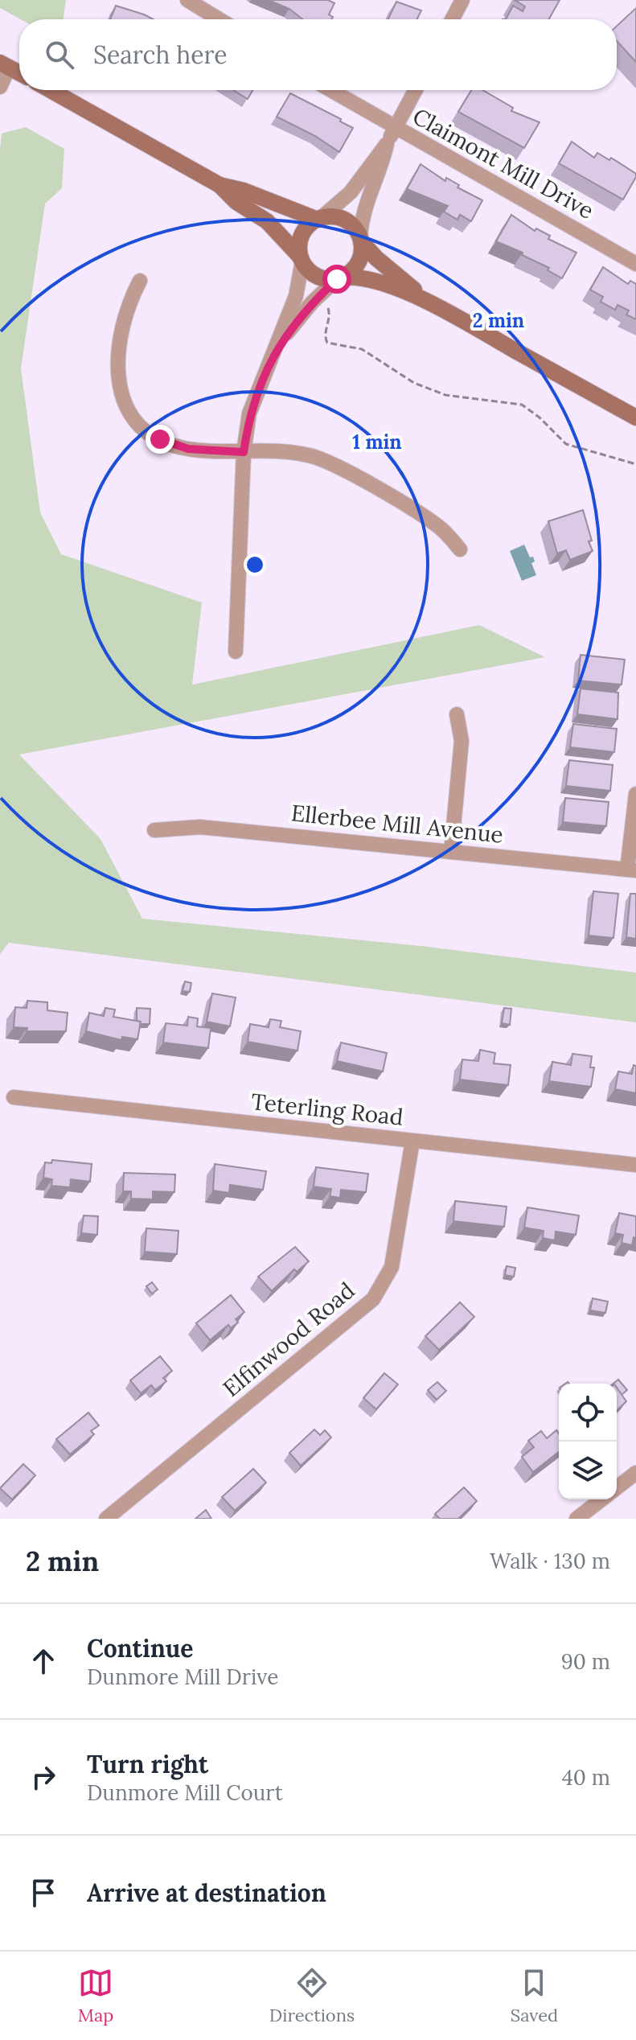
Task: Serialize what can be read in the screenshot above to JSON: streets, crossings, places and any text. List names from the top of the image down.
{
  "streets": {
    "street": [
      "Claimont Mill Drive",
      "Ellerbee Mill Avenue",
      "Teterling Road",
      "Elfinwood Road"
    ]
  },
  "crossings": [
    ["Teterling Road", "Elfinwood Road"]
  ],
  "page": {
    "search": "Search here",
    "heading": ["2 min", "Walk · 130 m"],
    "list": [
      ["Continue", "Dunmore Mill Drive", "90 m"],
      ["Turn right", "Dunmore Mill Court", "40 m"],
      "Arrive at destination"
    ],
    "nav": ["Map", "Directions", "Saved"]
  },
  "rings": ["2 min", "1 min"]
}
